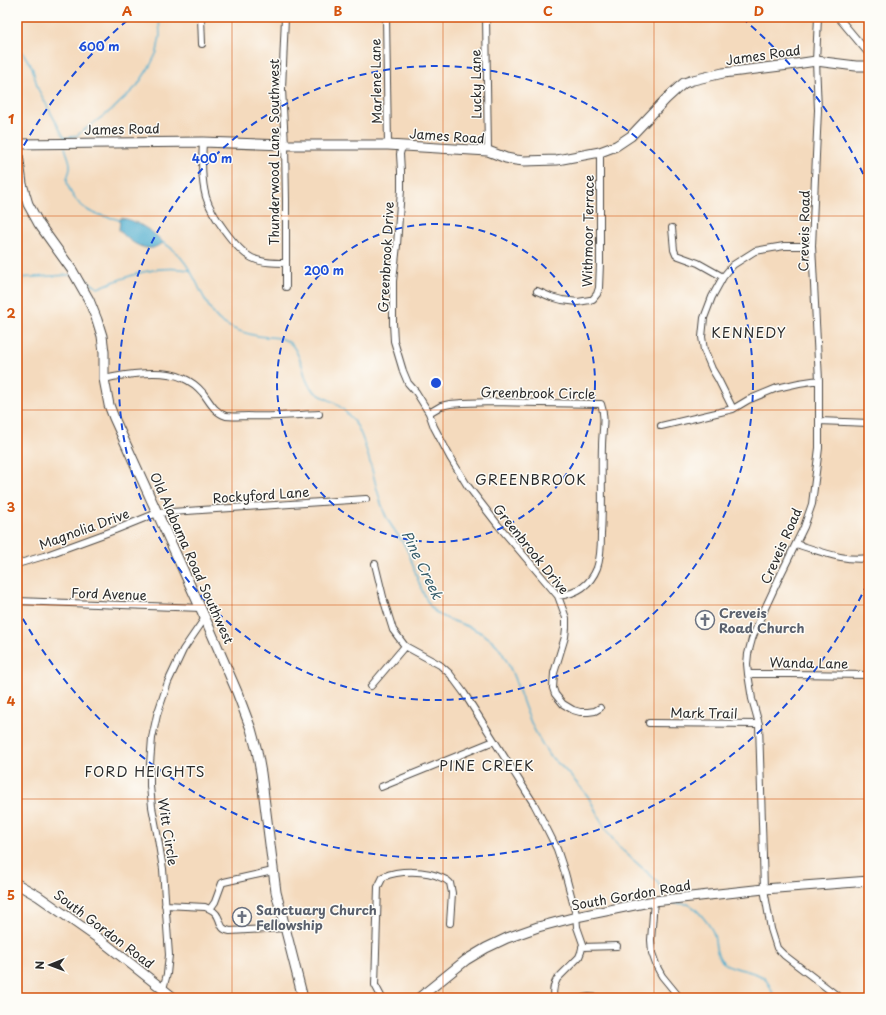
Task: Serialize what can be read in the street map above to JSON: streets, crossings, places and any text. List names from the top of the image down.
{
  "streets": {
    "street": [
      "James Road",
      "Marlene Lane",
      "Lucky Lane",
      "Thunderwood Lane Southwest",
      "Withmoor Terrace",
      "Creveis Road",
      "Greenbrook Drive",
      "Greenbrook Circle",
      "Rockyford Lane",
      "Magnolia Drive",
      "Old Alabama Road Southwest",
      "Ford Avenue",
      "Wanda Lane",
      "Mark Trail",
      "Witt Circle",
      "South Gordon Road"
    ]
  },
  "crossings": [
    ["James Road", "Marlene Lane"],
    ["James Road", "Lucky Lane"],
    ["James Road", "Thunderwood Lane Southwest"],
    ["James Road", "Withmoor Terrace"],
    ["James Road", "Creveis Road"],
    ["James Road", "Greenbrook Drive"],
    ["Creveis Road", "Wanda Lane"],
    ["Creveis Road", "Mark Trail"],
    ["Creveis Road", "South Gordon Road"],
    ["Greenbrook Drive", "Greenbrook Circle"],
    ["Rockyford Lane", "Magnolia Drive"],
    ["Rockyford Lane", "Old Alabama Road Southwest"],
    ["Magnolia Drive", "Old Alabama Road Southwest"],
    ["Old Alabama Road Southwest", "Ford Avenue"],
    ["Old Alabama Road Southwest", "Witt Circle"],
    ["Witt Circle", "South Gordon Road"]
  ],
  "districts": [
    "KENNEDY",
    "GREENBROOK",
    "PINE CREEK",
    "FORD HEIGHTS"
  ],
  "water": ["Pine Creek"],
  "places": {
    "church": ["Creveis Road Church", "Sanctuary Church Fellowship"]
  },
  "north": "left",
  "grid": {
    "columns": [
      "A",
      "B",
      "C",
      "D"
    ],
    "rows": [
      "1",
      "2",
      "3",
      "4",
      "5"
    ]
  },
  "rings": ["600 m", "400 m", "200 m"]
}
